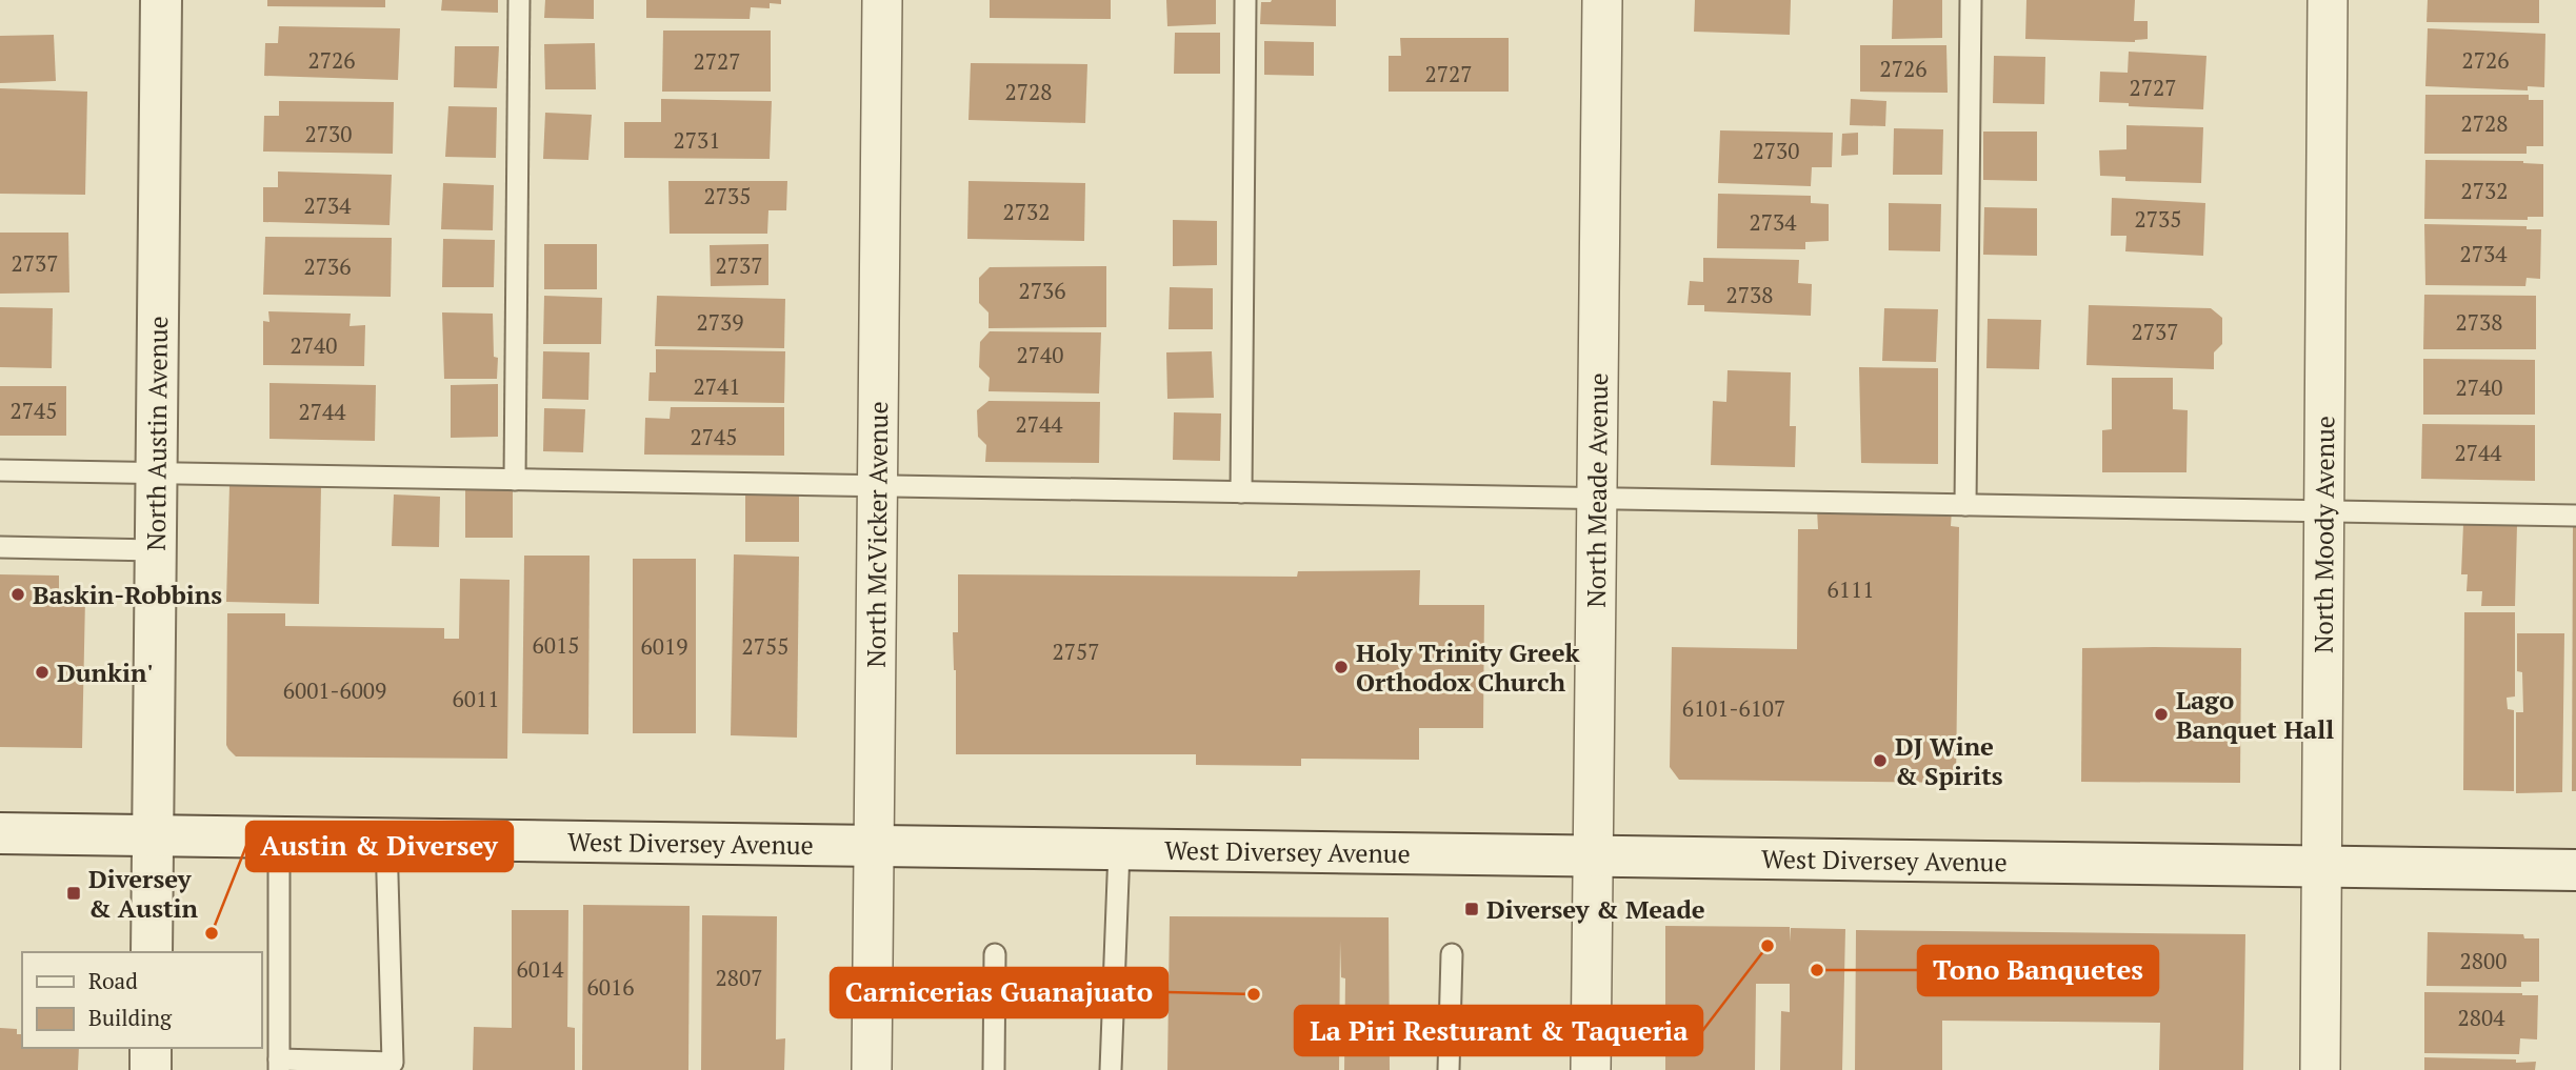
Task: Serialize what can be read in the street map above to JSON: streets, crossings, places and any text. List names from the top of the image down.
{
  "streets": {
    "main road": ["North Austin Avenue", "West Diversey Avenue"],
    "street": ["North Meade Avenue", "North McVicker Avenue", "North Moody Avenue"]
  },
  "crossings": [
    ["North Austin Avenue", "West Diversey Avenue"],
    ["North Meade Avenue", "West Diversey Avenue"],
    ["North McVicker Avenue", "West Diversey Avenue"],
    ["North Moody Avenue", "West Diversey Avenue"]
  ],
  "places": {
    "other": [
      "Baskin-Robbins",
      "Holy Trinity Greek Orthodox Church",
      "Dunkin'",
      "Lago Banquet Hall",
      "DJ Wine & Spirits",
      "Austin & Diversey",
      "La Piri Resturant & Taqueria",
      "Tono Banquetes",
      "Carnicerias Guanajuato"
    ],
    "transit": ["Diversey & Austin", "Diversey & Meade"]
  },
  "house_numbers": [
    "2726",
    "2726",
    "2727",
    "2726",
    "2727",
    "2727",
    "2728",
    "2728",
    "2730",
    "2731",
    "2730",
    "2732",
    "2735",
    "2734",
    "2732",
    "2735",
    "2734",
    "2734",
    "2737",
    "2737",
    "2736",
    "2736",
    "2738",
    "2739",
    "2738",
    "2737",
    "2740",
    "2740",
    "2741",
    "2740",
    "2745",
    "2744",
    "2744",
    "2745",
    "2744",
    "6111",
    "6015",
    "6019",
    "2755",
    "2757",
    "6001-6009",
    "6011",
    "6101-6107",
    "2800",
    "6014",
    "2807",
    "6016",
    "2804"
  ],
  "legend": ["Road", "Building"]
}
